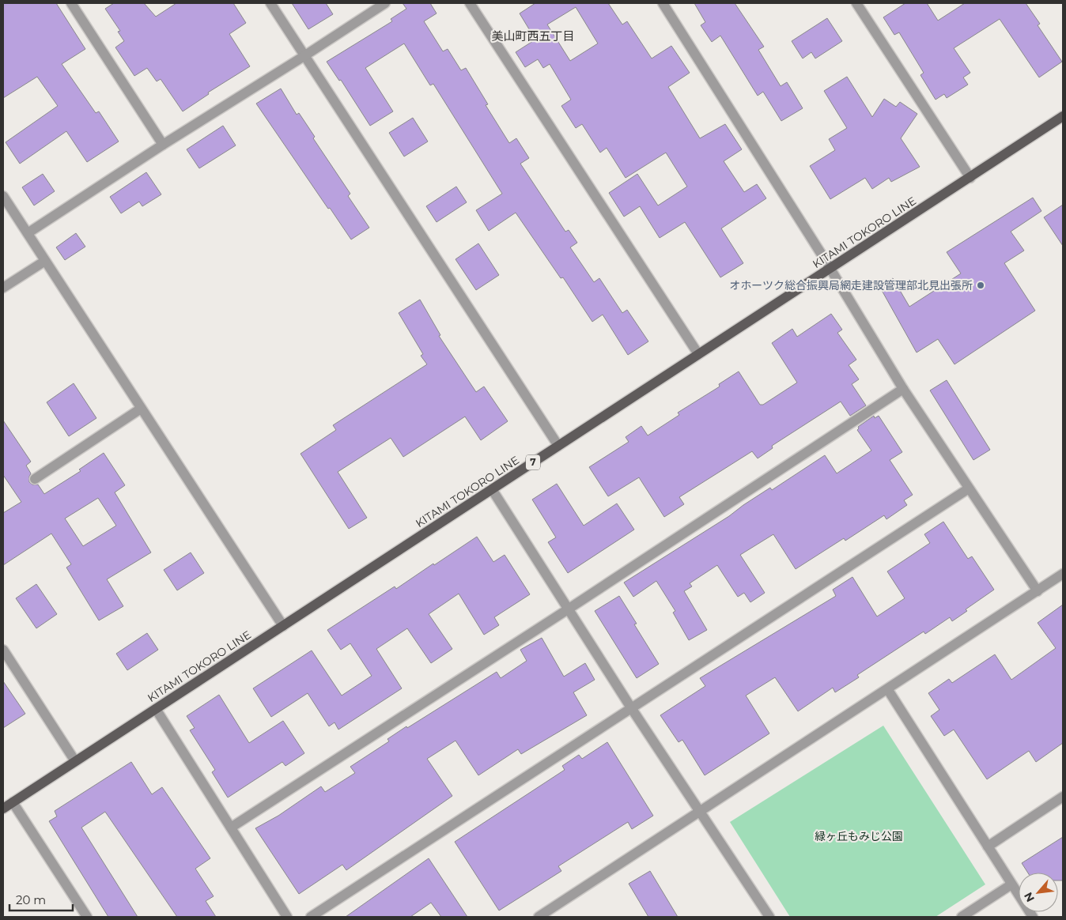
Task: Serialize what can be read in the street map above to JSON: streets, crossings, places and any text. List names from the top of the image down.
{
  "streets": {
    "main road": ["KITAMI TOKORO LINE", "7"]
  },
  "districts": ["美山町西五丁目"],
  "parks": ["緑ヶ丘もみじ公園"],
  "places": ["オホーツク総合振興局網走建設管理部北見出張所"],
  "scale_bar": "20 m",
  "north": "bottom left"
}
